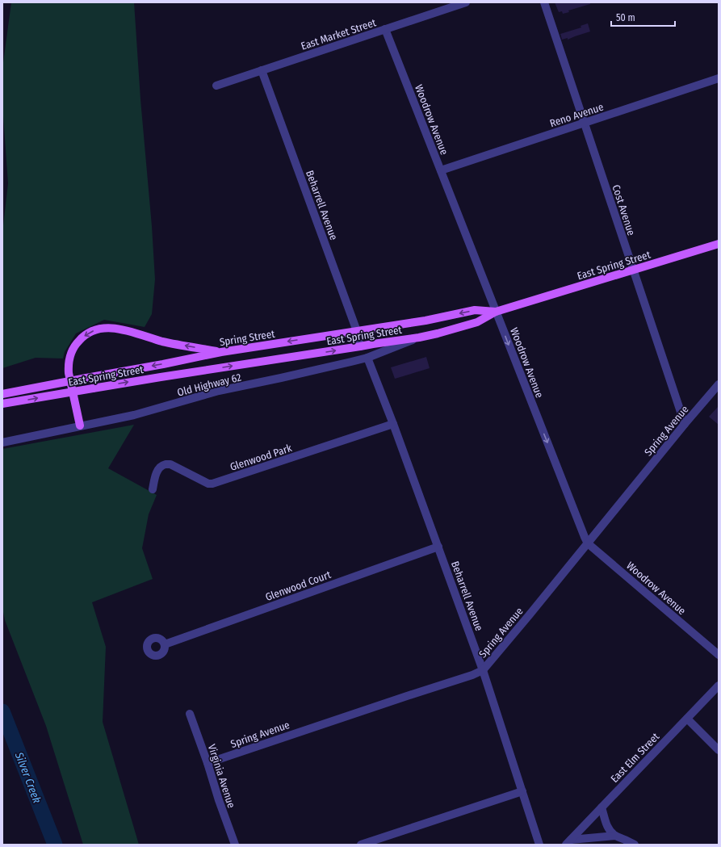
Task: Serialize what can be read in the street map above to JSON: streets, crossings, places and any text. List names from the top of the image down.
{
  "streets": {
    "main road": ["East Spring Street", "Spring Street"],
    "street": [
      "East Market Street",
      "Reno Avenue",
      "Woodrow Avenue",
      "Beharrell Avenue",
      "Cost Avenue",
      "Old Highway 62",
      "Spring Avenue",
      "Glenwood Park",
      "Glenwood Court",
      "East Elm Street",
      "Virginia Avenue"
    ]
  },
  "crossings": [
    ["East Market Street", "Woodrow Avenue"],
    ["East Market Street", "Beharrell Avenue"],
    ["Reno Avenue", "Woodrow Avenue"],
    ["Reno Avenue", "Cost Avenue"],
    ["Woodrow Avenue", "East Spring Street"],
    ["Woodrow Avenue", "Spring Street"],
    ["Woodrow Avenue", "Spring Avenue"],
    ["Beharrell Avenue", "East Spring Street"],
    ["Beharrell Avenue", "Spring Street"],
    ["Beharrell Avenue", "Old Highway 62"],
    ["Beharrell Avenue", "Spring Avenue"],
    ["Beharrell Avenue", "Glenwood Park"],
    ["Beharrell Avenue", "Glenwood Court"],
    ["Cost Avenue", "East Spring Street"],
    ["Cost Avenue", "Spring Avenue"],
    ["East Spring Street", "Spring Street"],
    ["East Spring Street", "Old Highway 62"],
    ["Spring Avenue", "Virginia Avenue"]
  ],
  "one_way": ["East Spring Street", "Spring Street"],
  "water": ["Silver Creek"],
  "scale_bar": "50 m"
}
